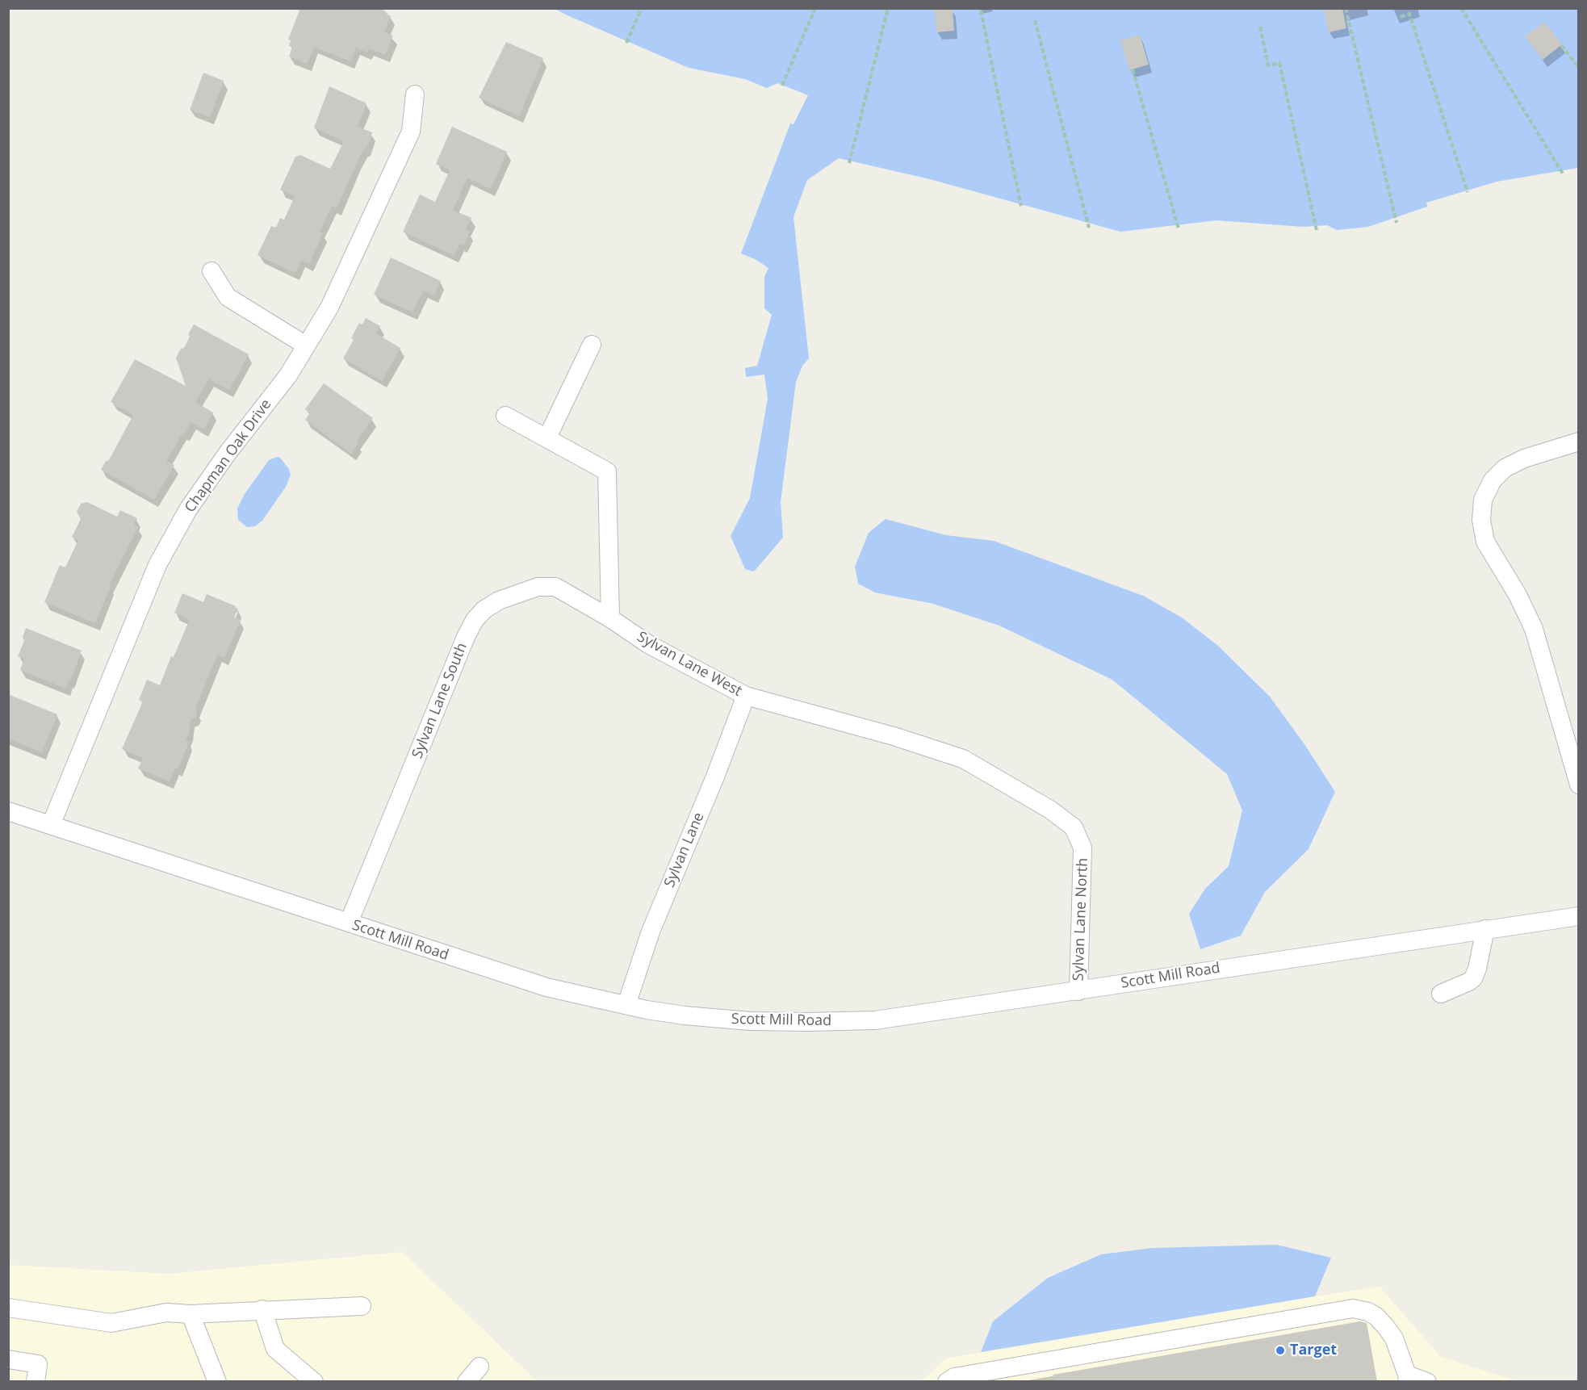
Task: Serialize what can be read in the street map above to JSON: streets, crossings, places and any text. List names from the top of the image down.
{
  "streets": {
    "street": [
      "Chapman Oak Drive",
      "Sylvan Lane West",
      "Sylvan Lane South",
      "Sylvan Lane",
      "Sylvan Lane North",
      "Scott Mill Road"
    ]
  },
  "crossings": [
    ["Chapman Oak Drive", "Scott Mill Road"],
    ["Sylvan Lane West", "Sylvan Lane South"],
    ["Sylvan Lane West", "Sylvan Lane"],
    ["Sylvan Lane West", "Sylvan Lane North"],
    ["Sylvan Lane South", "Scott Mill Road"],
    ["Sylvan Lane", "Scott Mill Road"],
    ["Sylvan Lane North", "Scott Mill Road"]
  ],
  "places": ["Target"]
}
